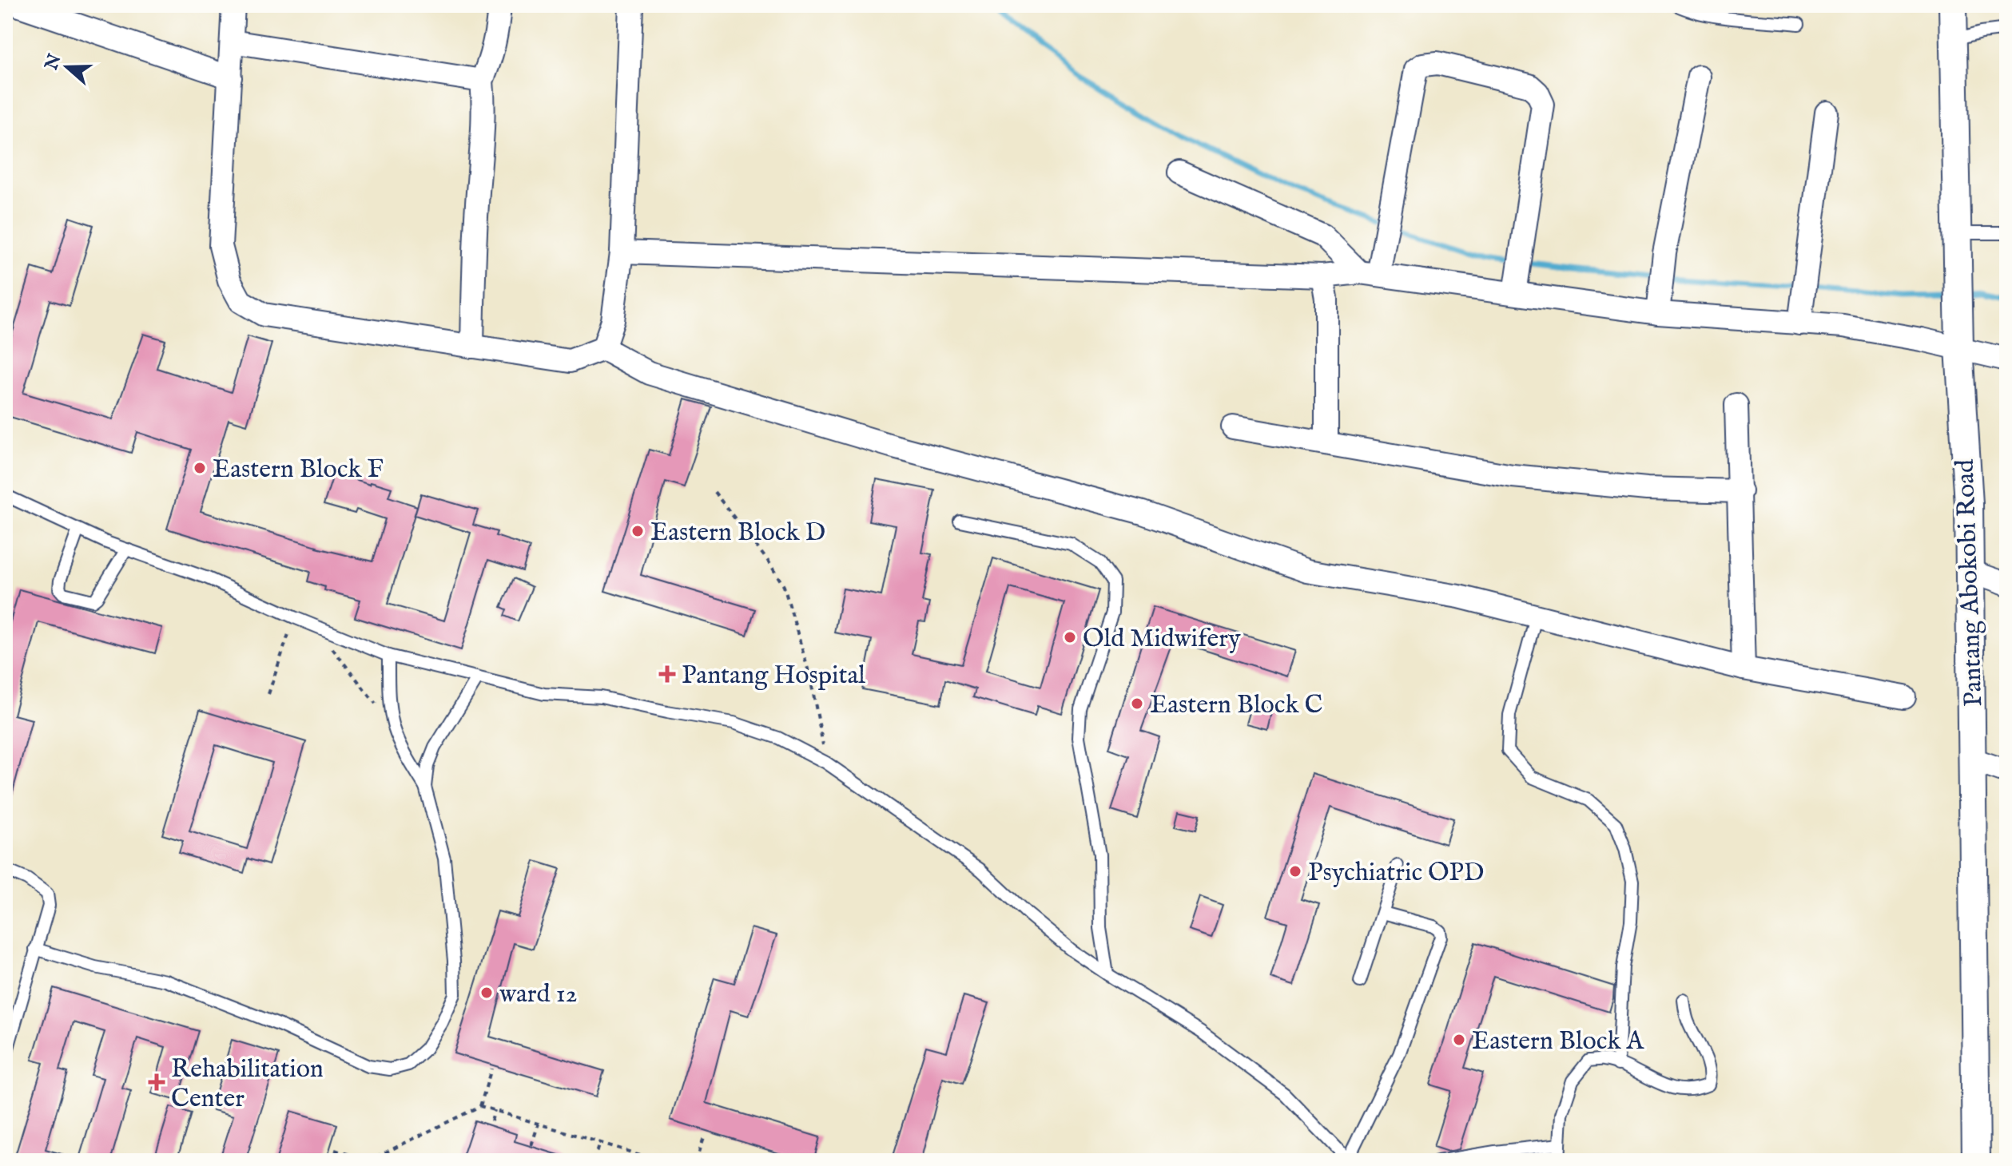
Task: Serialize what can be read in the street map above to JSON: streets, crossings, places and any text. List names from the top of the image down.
{
  "streets": {
    "street": ["Pantang Abokobi Road"]
  },
  "places": {
    "other": [
      "Eastern Block F",
      "Eastern Block D",
      "Old Midwifery",
      "Eastern Block C",
      "Psychiatric OPD",
      "ward 12",
      "Eastern Block A"
    ],
    "health": ["Pantang Hospital", "Rehabilitation Center"]
  },
  "north": "left"
}
